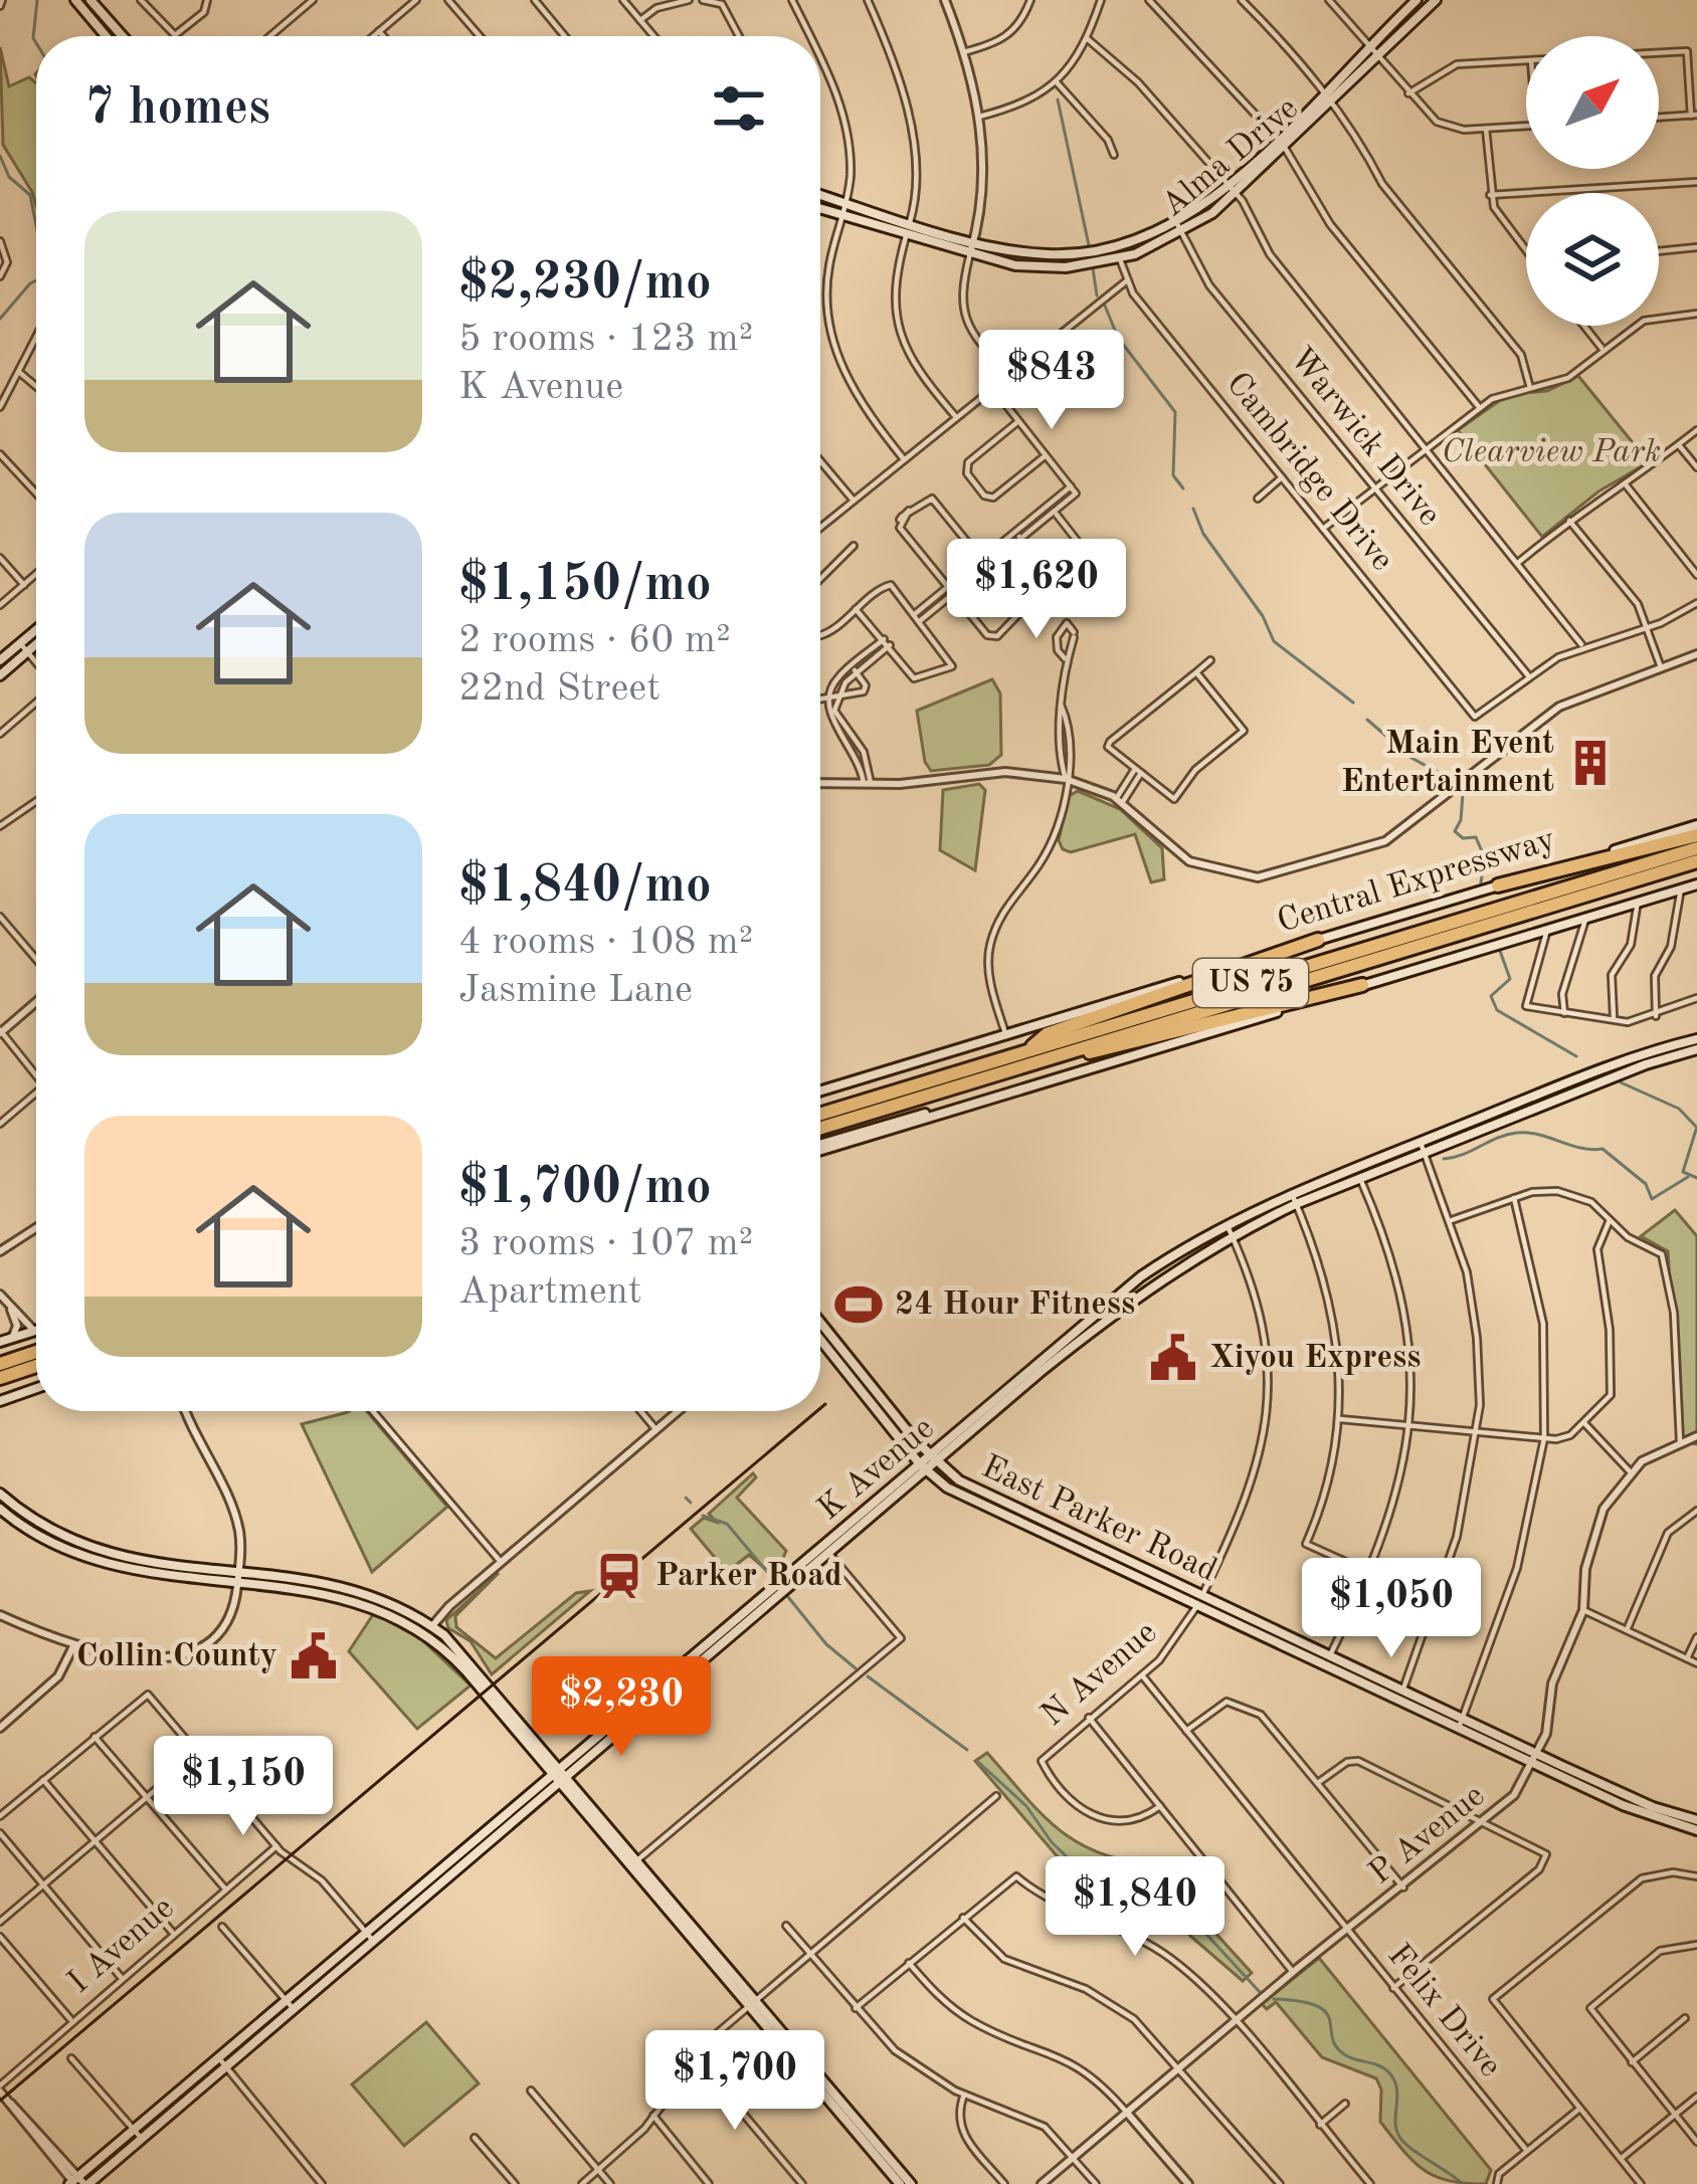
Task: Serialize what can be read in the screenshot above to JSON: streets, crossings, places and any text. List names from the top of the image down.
{
  "streets": {
    "highway": ["Central Expressway", "US 75"],
    "main road": ["Alma Drive", "K Avenue", "East Parker Road"],
    "street": [
      "Warwick Drive",
      "Cambridge Drive",
      "N Avenue",
      "P Avenue",
      "I Avenue",
      "Felix Drive"
    ]
  },
  "crossings": [
    ["Alma Drive", "Warwick Drive"],
    ["Alma Drive", "Cambridge Drive"],
    ["Warwick Drive", "Cambridge Drive"],
    ["K Avenue", "East Parker Road"],
    ["K Avenue", "N Avenue"],
    ["East Parker Road", "N Avenue"],
    ["East Parker Road", "P Avenue"],
    ["N Avenue", "Felix Drive"],
    ["P Avenue", "Felix Drive"]
  ],
  "parks": ["Clearview Park"],
  "places": {
    "building": ["Main Event Entertainment"],
    "sports": ["24 Hour Fitness"],
    "public building": ["Xiyou Express", "Collin County"],
    "station": ["Parker Road"]
  },
  "north": "top right",
  "page": {
    "heading": "7 homes",
    "list": [
      {
        "name": "$2,230/mo",
        "note": "5 rooms · 123 m² · K Avenue"
      },
      {
        "name": "$1,150/mo",
        "note": "2 rooms · 60 m² · 22nd Street"
      },
      {
        "name": "$1,840/mo",
        "note": "4 rooms · 108 m² · Jasmine Lane"
      },
      {
        "name": "$1,700/mo",
        "note": "3 rooms · 107 m² · Apartment"
      }
    ],
    "price": [
      "$843",
      "$1,620",
      "$1,050",
      "$2,230",
      "$1,150",
      "$1,840",
      "$1,700"
    ]
  }
}
